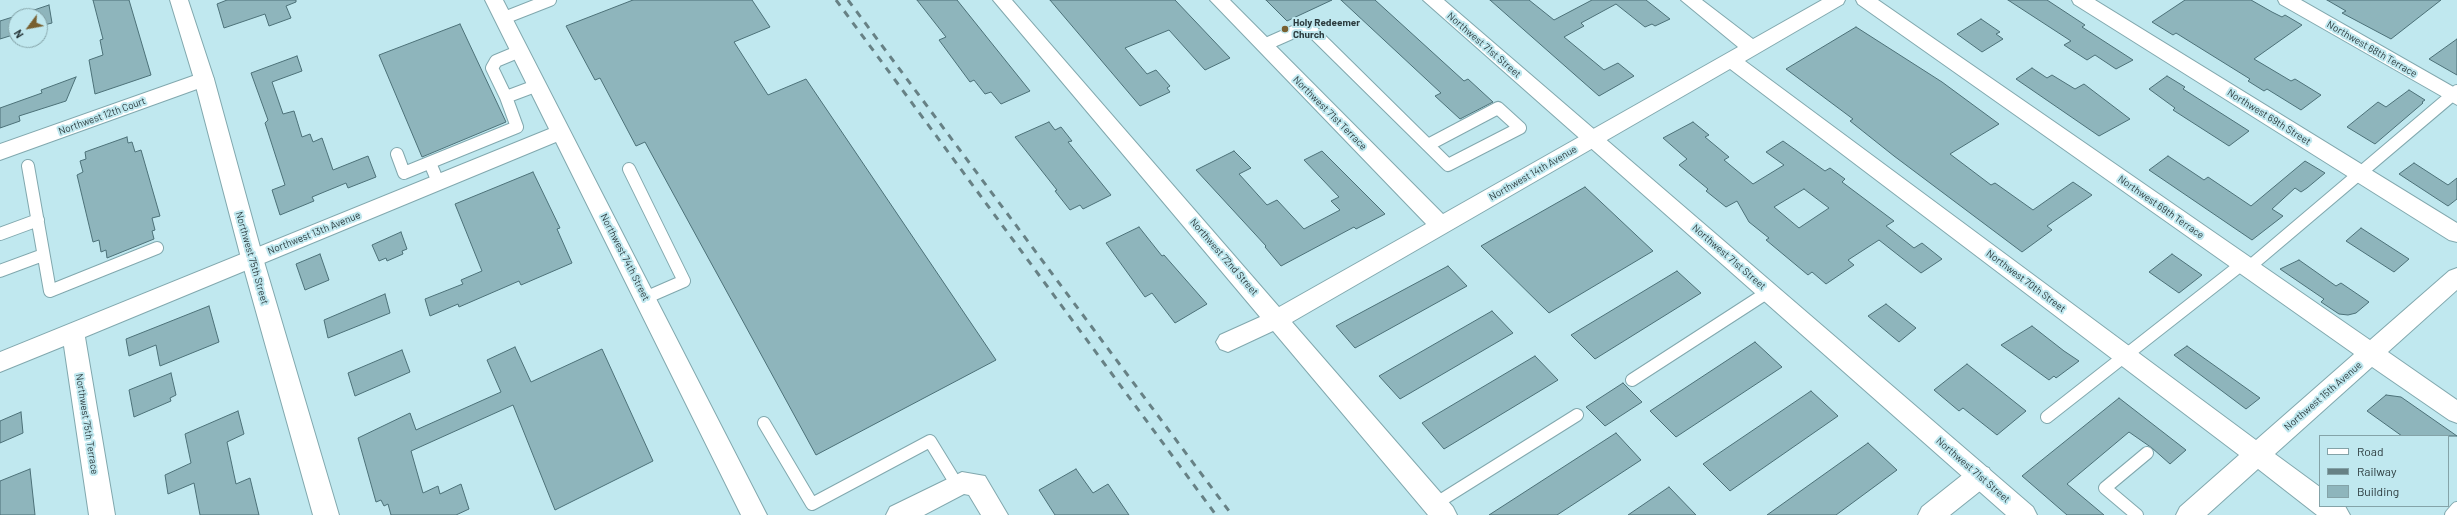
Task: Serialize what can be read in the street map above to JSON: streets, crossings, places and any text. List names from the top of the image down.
{
  "streets": {
    "street": [
      "Northwest 71st Street",
      "Northwest 68th Terrace",
      "Northwest 71st Terrace",
      "Northwest 12th Court",
      "Northwest 69th Street",
      "Northwest 14th Avenue",
      "Northwest 69th Terrace",
      "Northwest 13th Avenue",
      "Northwest 74th Street",
      "Northwest 72nd Street",
      "Northwest 75th Street",
      "Northwest 70th Street",
      "Northwest 15th Avenue",
      "Northwest 75th Terrace"
    ]
  },
  "crossings": [
    ["Northwest 71st Street", "Northwest 14th Avenue"],
    ["Northwest 71st Terrace", "Northwest 14th Avenue"],
    ["Northwest 12th Court", "Northwest 75th Street"],
    ["Northwest 14th Avenue", "Northwest 72nd Street"],
    ["Northwest 14th Avenue", "Northwest 70th Street"],
    ["Northwest 69th Terrace", "Northwest 15th Avenue"],
    ["Northwest 13th Avenue", "Northwest 74th Street"],
    ["Northwest 13th Avenue", "Northwest 75th Street"],
    ["Northwest 13th Avenue", "Northwest 75th Terrace"],
    ["Northwest 70th Street", "Northwest 15th Avenue"]
  ],
  "places": ["Holy Redeemer Church"],
  "legend": ["Road", "Railway", "Building"],
  "north": "bottom left"
}
